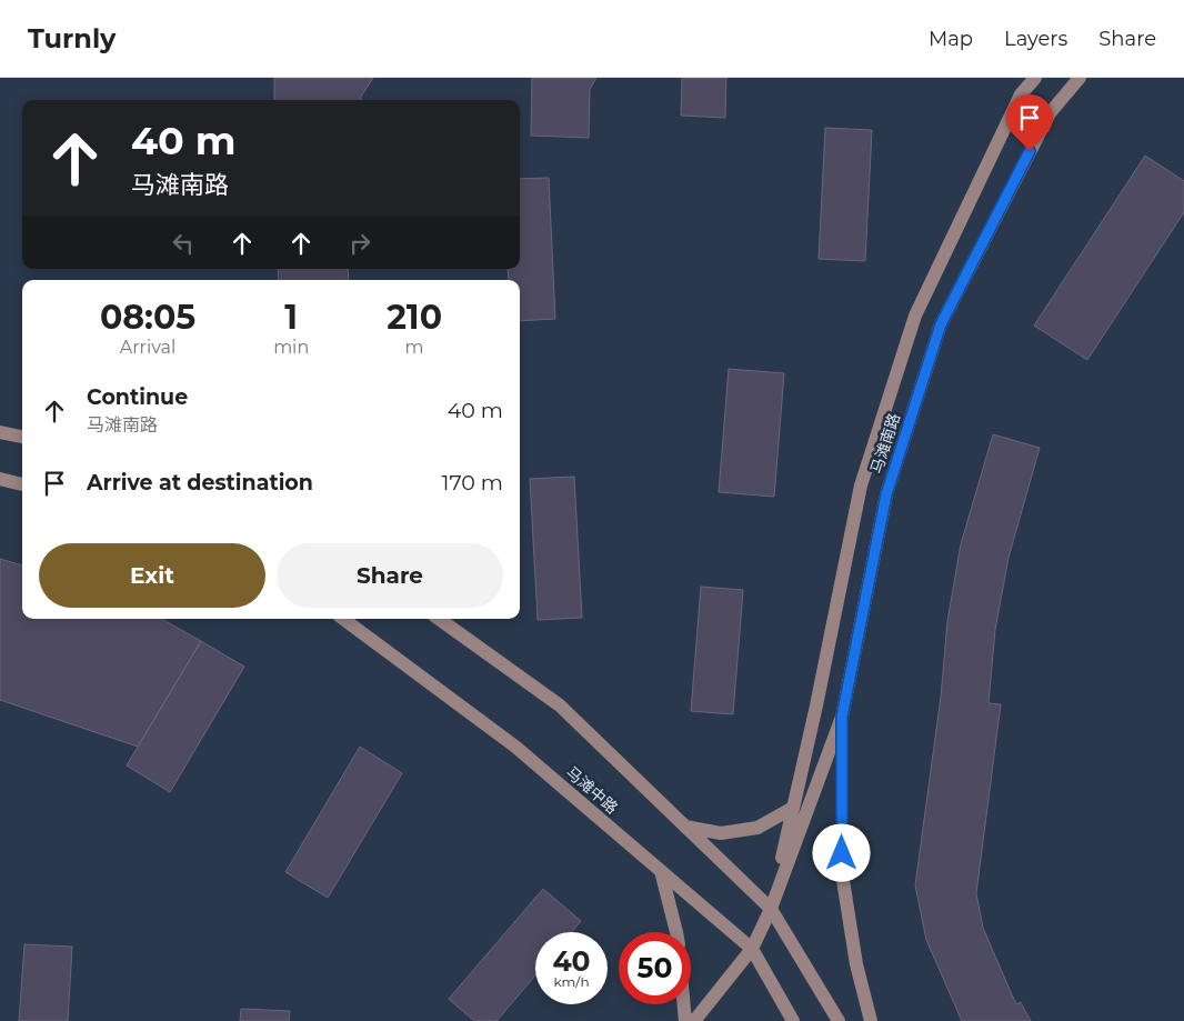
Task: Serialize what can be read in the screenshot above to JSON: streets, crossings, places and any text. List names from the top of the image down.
{
  "streets": {
    "main road": ["马滩南路", "马滩中路"]
  },
  "crossings": [
    ["马滩南路", "马滩中路"]
  ],
  "page": {
    "header": "Turnly",
    "nav": ["Map", "Layers", "Share"],
    "turn": ["40 m", "马滩南路"],
    "eta": [
      "08:05",
      "Arrival",
      "1",
      "min",
      "210",
      "m"
    ],
    "list": [
      {
        "name": "Continue",
        "note": "马滩南路",
        "value": "40 m"
      },
      {
        "name": "Arrive at destination",
        "value": "170 m"
      }
    ],
    "buttons": ["Exit", "Share"],
    "speed": "40 km/h",
    "limit": "50"
  }
}
